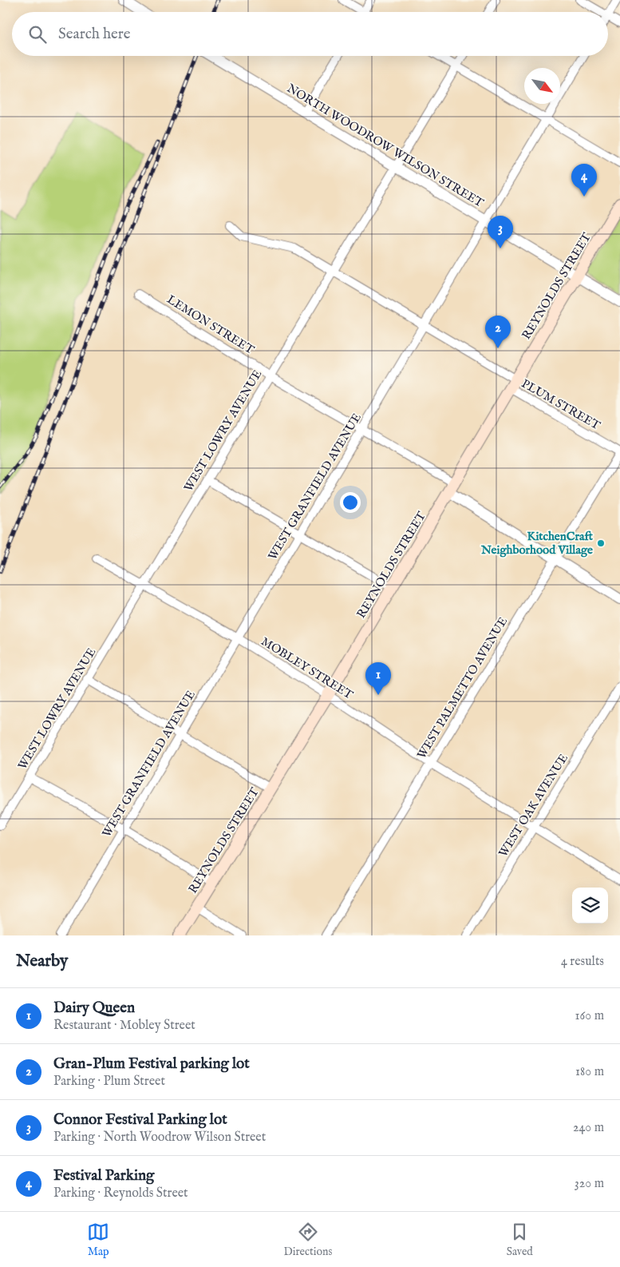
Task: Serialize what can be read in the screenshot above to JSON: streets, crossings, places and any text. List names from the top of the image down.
{
  "streets": {
    "main road": ["REYNOLDS STREET"],
    "street": [
      "NORTH WOODROW WILSON STREET",
      "LEMON STREET",
      "PLUM STREET",
      "WEST LOWRY AVENUE",
      "WEST GRANFIELD AVENUE",
      "MOBLEY STREET",
      "WEST PALMETTO AVENUE",
      "WEST OAK AVENUE"
    ]
  },
  "crossings": [
    ["NORTH WOODROW WILSON STREET", "REYNOLDS STREET"],
    ["NORTH WOODROW WILSON STREET", "WEST LOWRY AVENUE"],
    ["NORTH WOODROW WILSON STREET", "WEST GRANFIELD AVENUE"],
    ["REYNOLDS STREET", "LEMON STREET"],
    ["REYNOLDS STREET", "PLUM STREET"],
    ["REYNOLDS STREET", "MOBLEY STREET"],
    ["LEMON STREET", "WEST LOWRY AVENUE"],
    ["LEMON STREET", "WEST GRANFIELD AVENUE"],
    ["PLUM STREET", "WEST LOWRY AVENUE"],
    ["PLUM STREET", "WEST GRANFIELD AVENUE"],
    ["PLUM STREET", "WEST PALMETTO AVENUE"],
    ["WEST LOWRY AVENUE", "MOBLEY STREET"],
    ["WEST GRANFIELD AVENUE", "MOBLEY STREET"],
    ["MOBLEY STREET", "WEST PALMETTO AVENUE"],
    ["MOBLEY STREET", "WEST OAK AVENUE"]
  ],
  "places": ["KitchenCraft Neighborhood Village"],
  "north": "bottom right",
  "page": {
    "search": "Search here",
    "pins": [
      "4",
      "3",
      "2",
      "1"
    ],
    "heading": ["Nearby", "4 results"],
    "list": [
      {
        "mark": "1",
        "name": "Dairy Queen",
        "note": "Restaurant · Mobley Street",
        "value": "160 m"
      },
      {
        "mark": "2",
        "name": "Gran-Plum Festival parking lot",
        "note": "Parking · Plum Street",
        "value": "180 m"
      },
      {
        "mark": "3",
        "name": "Connor Festival Parking lot",
        "note": "Parking · North Woodrow Wilson Street",
        "value": "240 m"
      },
      {
        "mark": "4",
        "name": "Festival Parking",
        "note": "Parking · Reynolds Street",
        "value": "320 m"
      }
    ],
    "nav": ["Map", "Directions", "Saved"]
  }
}
